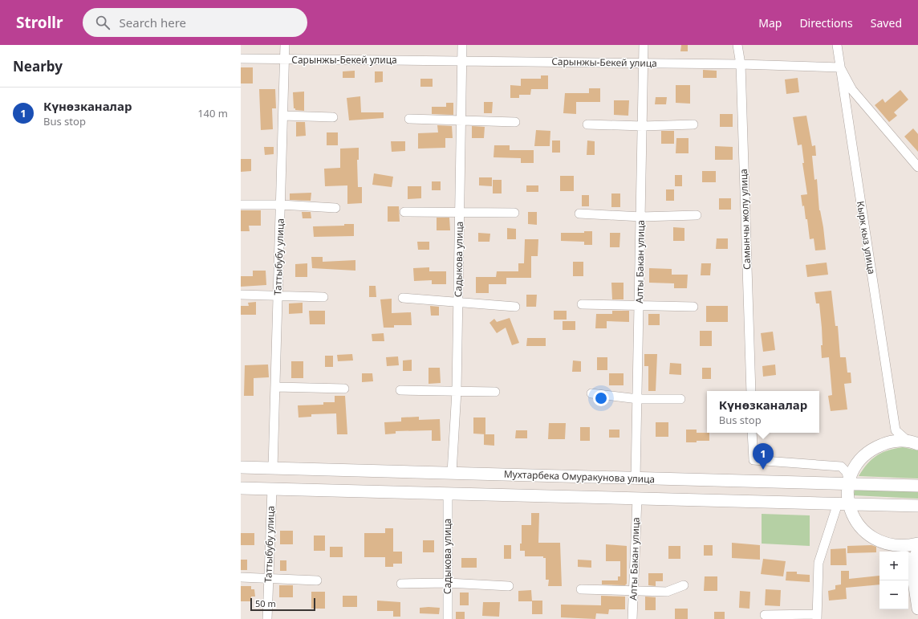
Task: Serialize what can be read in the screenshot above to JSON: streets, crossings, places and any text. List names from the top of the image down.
{
  "streets": {
    "main road": ["Мухтарбека Омуракунова улица"],
    "street": [
      "Сарынжы-Бекей улица",
      "Самынчы жолу улица",
      "Кырк кыз улица",
      "Таттыбубу улица",
      "Садыкова улица",
      "Алты Бакан улица"
    ]
  },
  "crossings": [
    ["Сарынжы-Бекей улица", "Самынчы жолу улица"],
    ["Сарынжы-Бекей улица", "Кырк кыз улица"],
    ["Сарынжы-Бекей улица", "Таттыбубу улица"],
    ["Сарынжы-Бекей улица", "Садыкова улица"],
    ["Сарынжы-Бекей улица", "Алты Бакан улица"],
    ["Таттыбубу улица", "Мухтарбека Омуракунова улица"],
    ["Садыкова улица", "Мухтарбека Омуракунова улица"],
    ["Алты Бакан улица", "Мухтарбека Омуракунова улица"]
  ],
  "scale_bar": "50 m",
  "page": {
    "header": "Strollr",
    "search": "Search here",
    "nav": ["Map", "Directions", "Saved"],
    "heading": "Nearby",
    "list": [
      {
        "mark": "1",
        "name": "Күнөзканалар",
        "note": "Bus stop",
        "value": "140 m"
      }
    ],
    "popup": ["Күнөзканалар", "Bus stop"],
    "pins": "1",
    "map_buttons": ["+", "−"],
    "scale": "50 m"
  }
}
